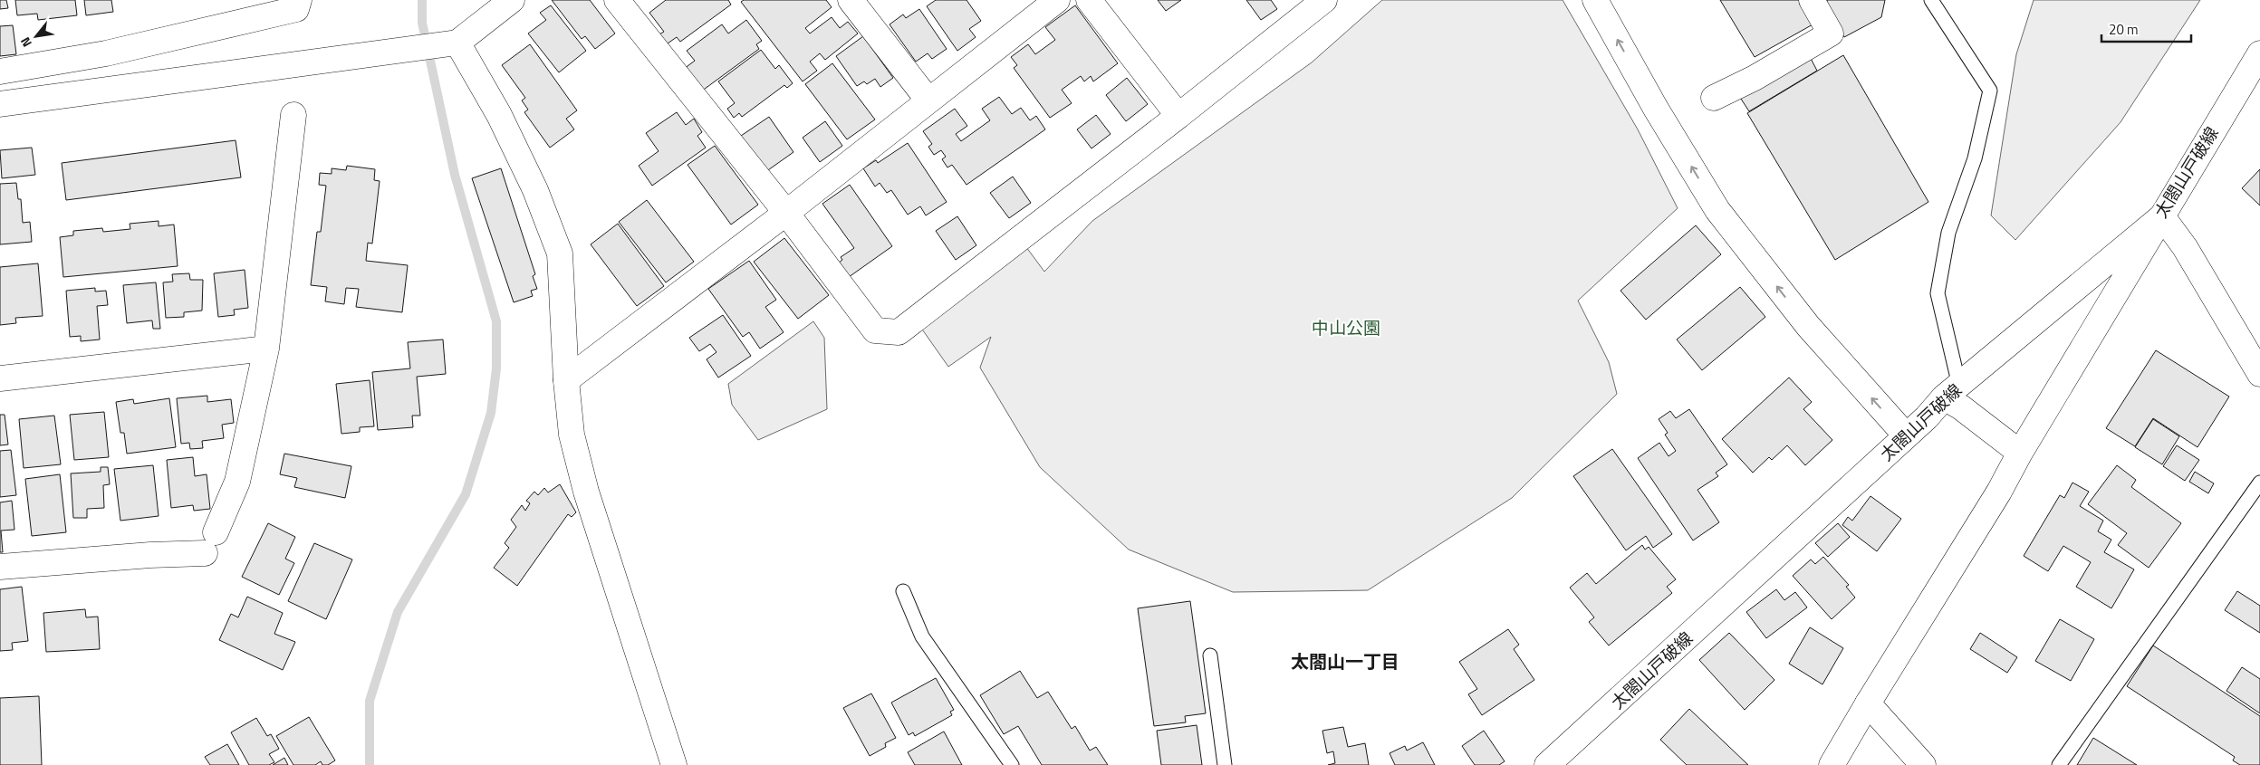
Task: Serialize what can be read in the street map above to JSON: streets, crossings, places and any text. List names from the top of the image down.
{
  "streets": {
    "street": ["太閤山戸破線"]
  },
  "districts": ["太閤山一丁目"],
  "parks": ["中山公園"],
  "scale_bar": "20 m",
  "north": "bottom left"
}
